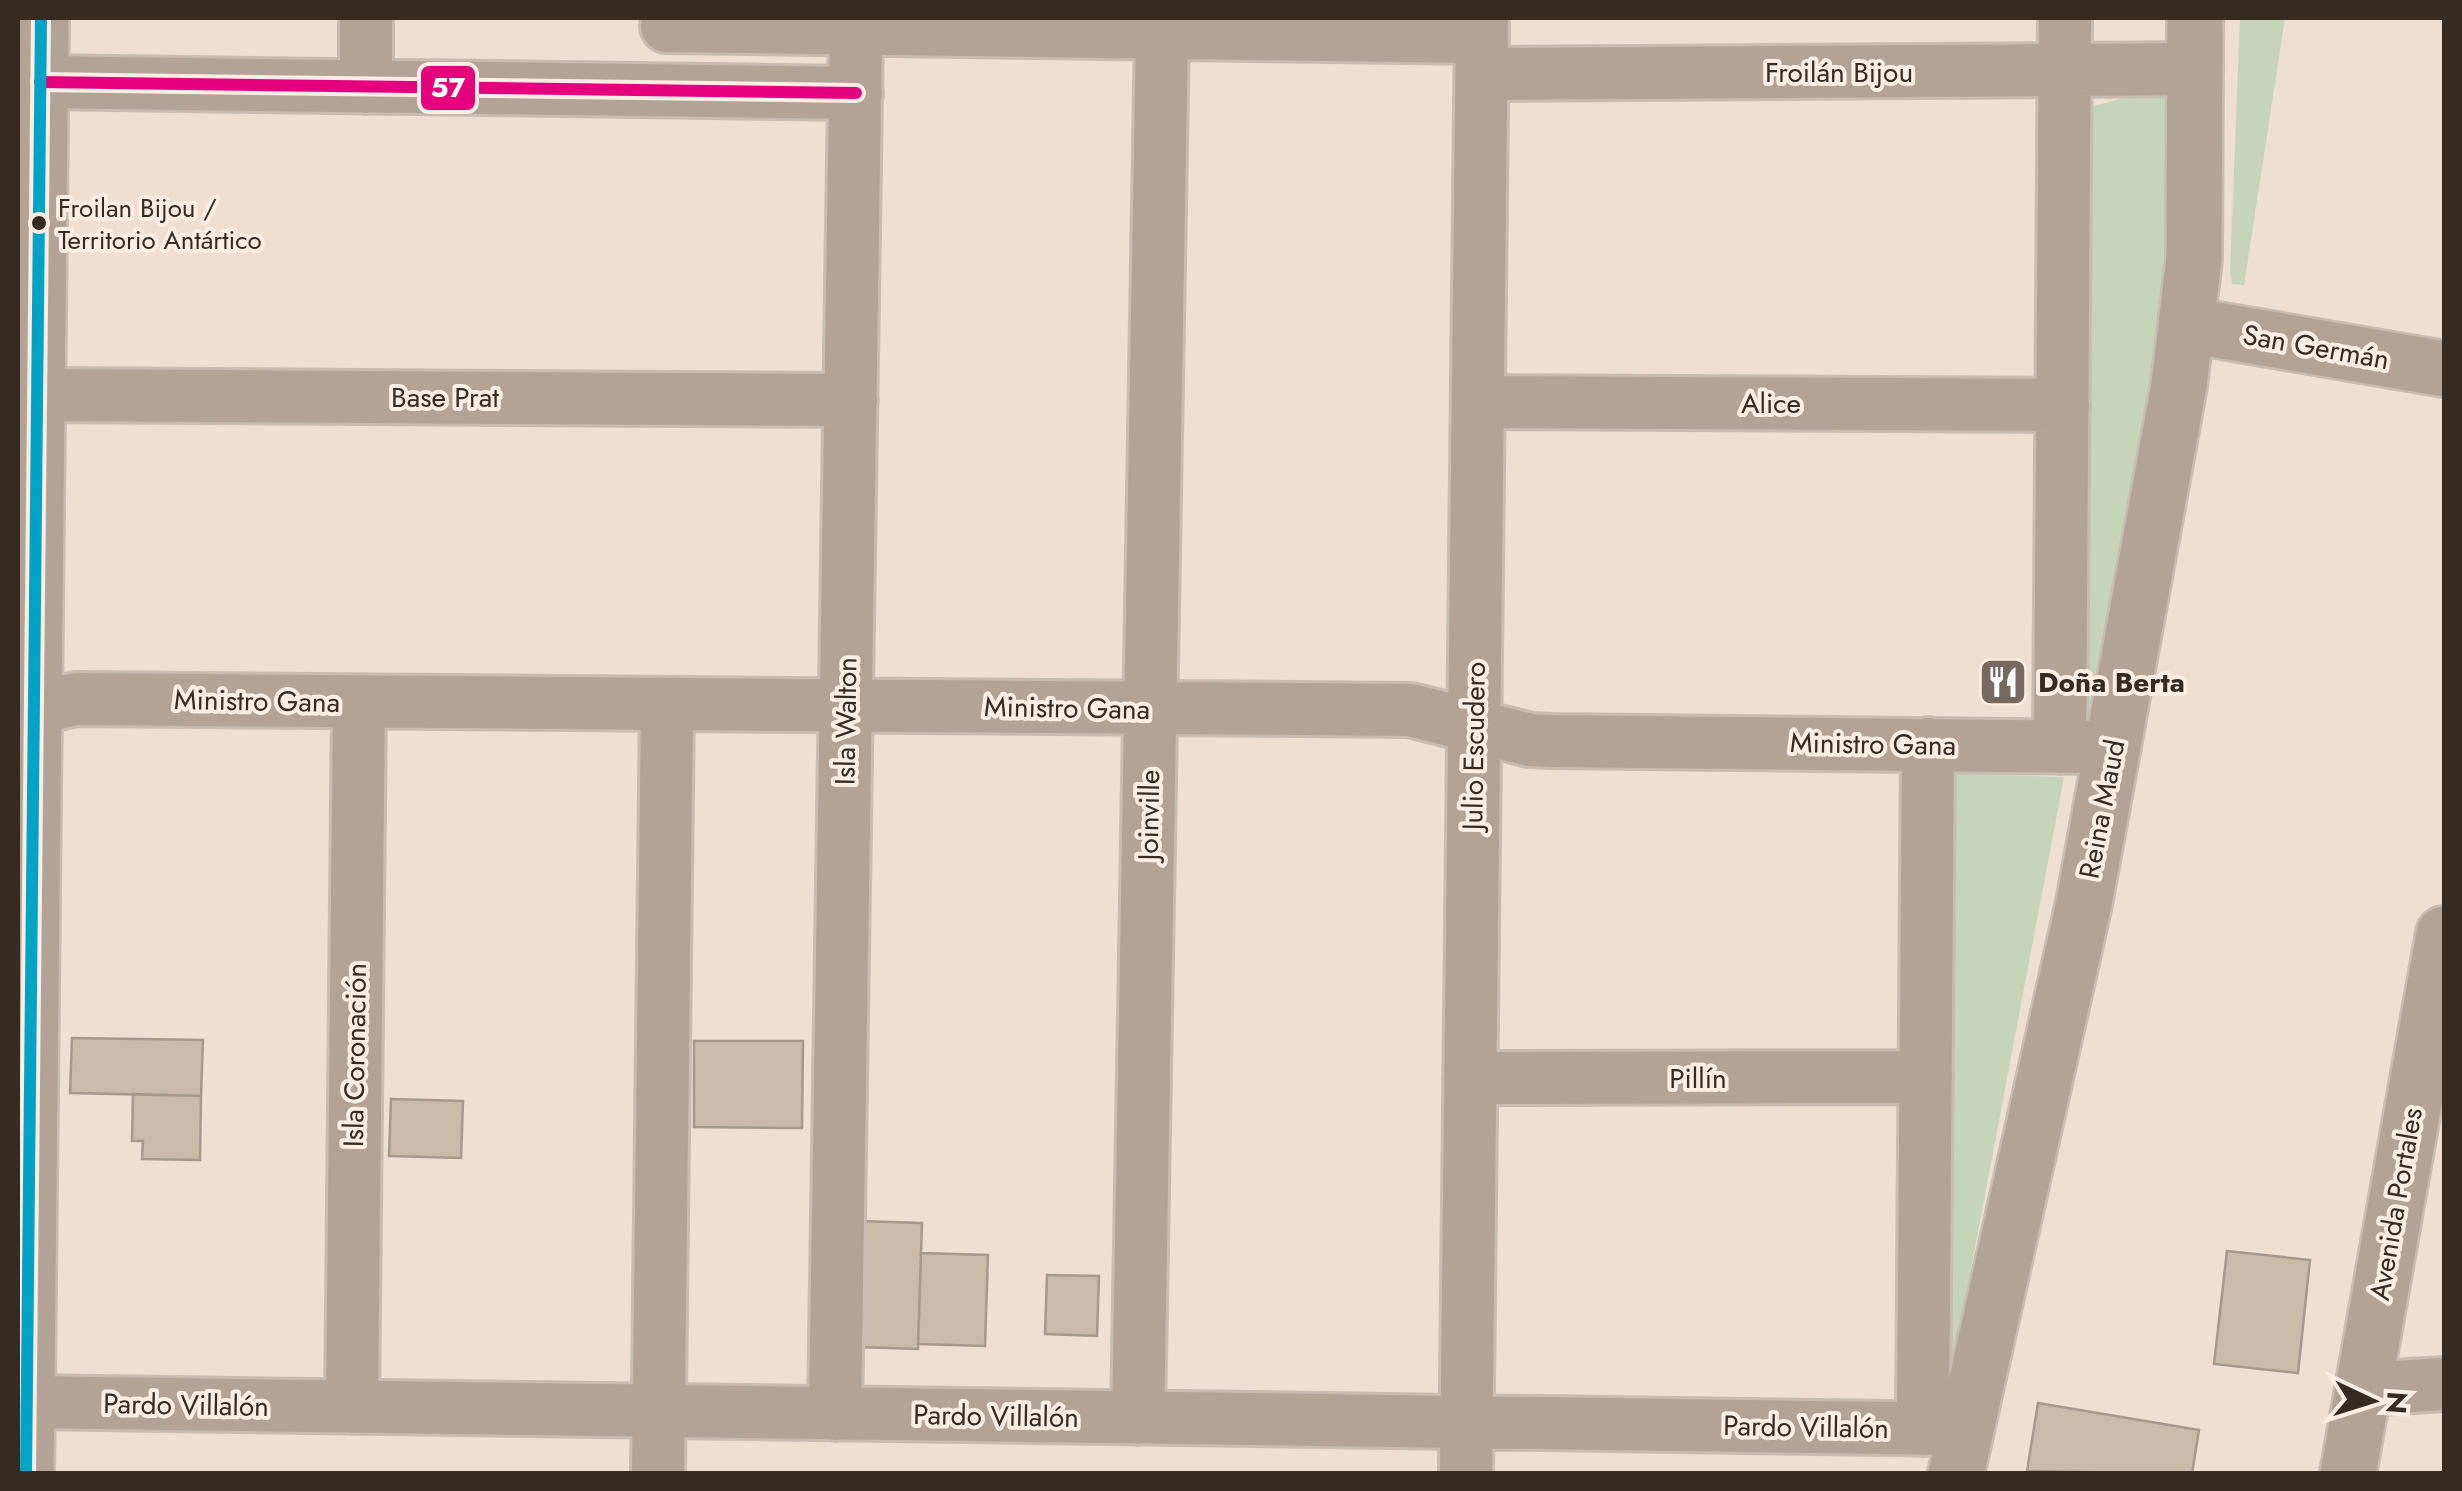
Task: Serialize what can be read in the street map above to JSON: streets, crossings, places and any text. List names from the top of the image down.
{
  "streets": {
    "street": [
      "Froilán Bijou",
      "San Germán",
      "Base Prat",
      "Alice",
      "Ministro Gana",
      "Isla Walton",
      "Julio Escudero",
      "Reina Maud",
      "Joinville",
      "Isla Coronación",
      "Pillín",
      "Avenida Portales",
      "Pardo Villalón"
    ]
  },
  "crossings": [
    ["Froilán Bijou", "Isla Walton"],
    ["Froilán Bijou", "Julio Escudero"],
    ["Froilán Bijou", "Reina Maud"],
    ["Froilán Bijou", "Joinville"],
    ["San Germán", "Reina Maud"],
    ["Base Prat", "Isla Walton"],
    ["Alice", "Julio Escudero"],
    ["Alice", "Reina Maud"],
    ["Ministro Gana", "Isla Walton"],
    ["Ministro Gana", "Julio Escudero"],
    ["Ministro Gana", "Reina Maud"],
    ["Ministro Gana", "Joinville"],
    ["Ministro Gana", "Isla Coronación"],
    ["Isla Walton", "Pardo Villalón"],
    ["Julio Escudero", "Pillín"],
    ["Julio Escudero", "Pardo Villalón"],
    ["Reina Maud", "Pardo Villalón"],
    ["Joinville", "Pardo Villalón"],
    ["Isla Coronación", "Pardo Villalón"]
  ],
  "places": {
    "other": ["Froilan Bijou / Territorio Antártico"],
    "restaurant": ["Doña Berta"]
  },
  "lines": ["transit line 57"],
  "north": "right"
}
